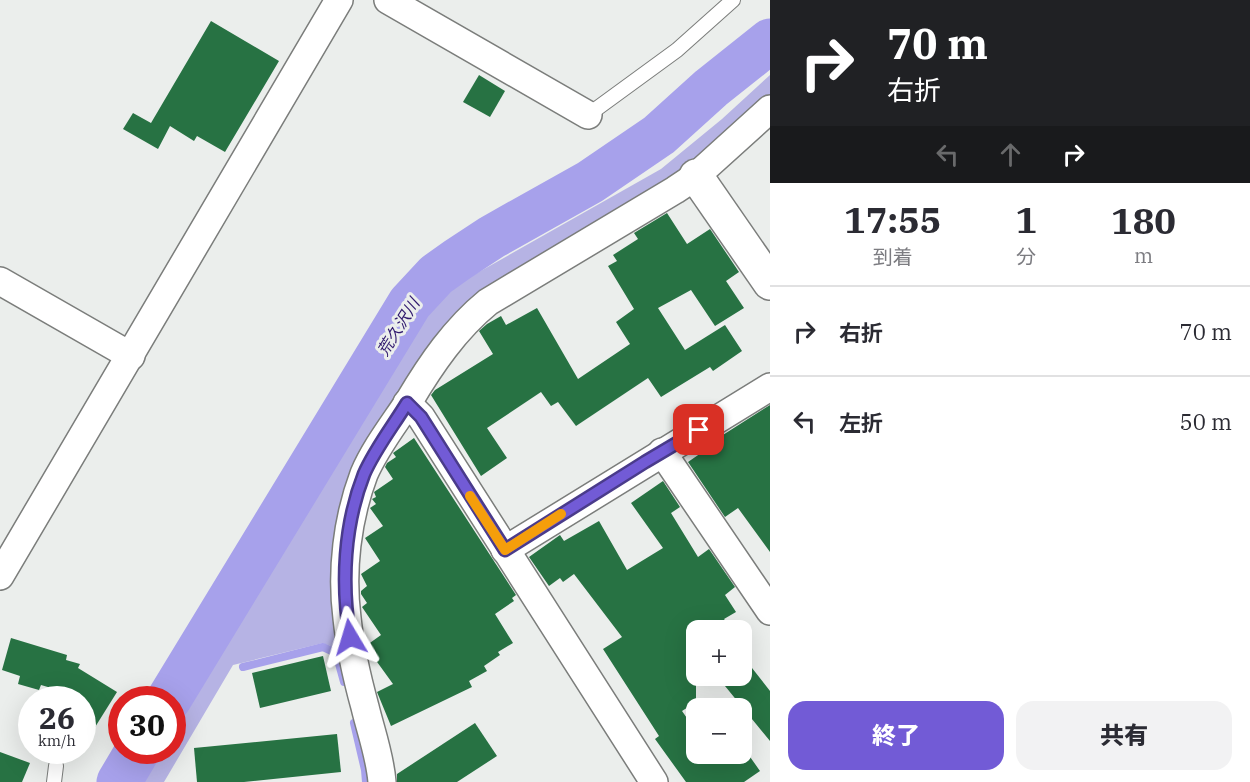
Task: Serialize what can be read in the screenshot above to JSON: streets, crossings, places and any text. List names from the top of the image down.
{
  "water": ["荒久沢川"],
  "page": {
    "turn": ["70 m", "右折"],
    "eta": [
      "17:55",
      "到着",
      "1",
      "分",
      "180",
      "m"
    ],
    "list": [
      {
        "name": "右折",
        "value": "70 m"
      },
      {
        "name": "左折",
        "value": "50 m"
      }
    ],
    "map_buttons": ["+", "−"],
    "speed": "26 km/h",
    "limit": "30",
    "buttons": ["終了", "共有"]
  }
}
